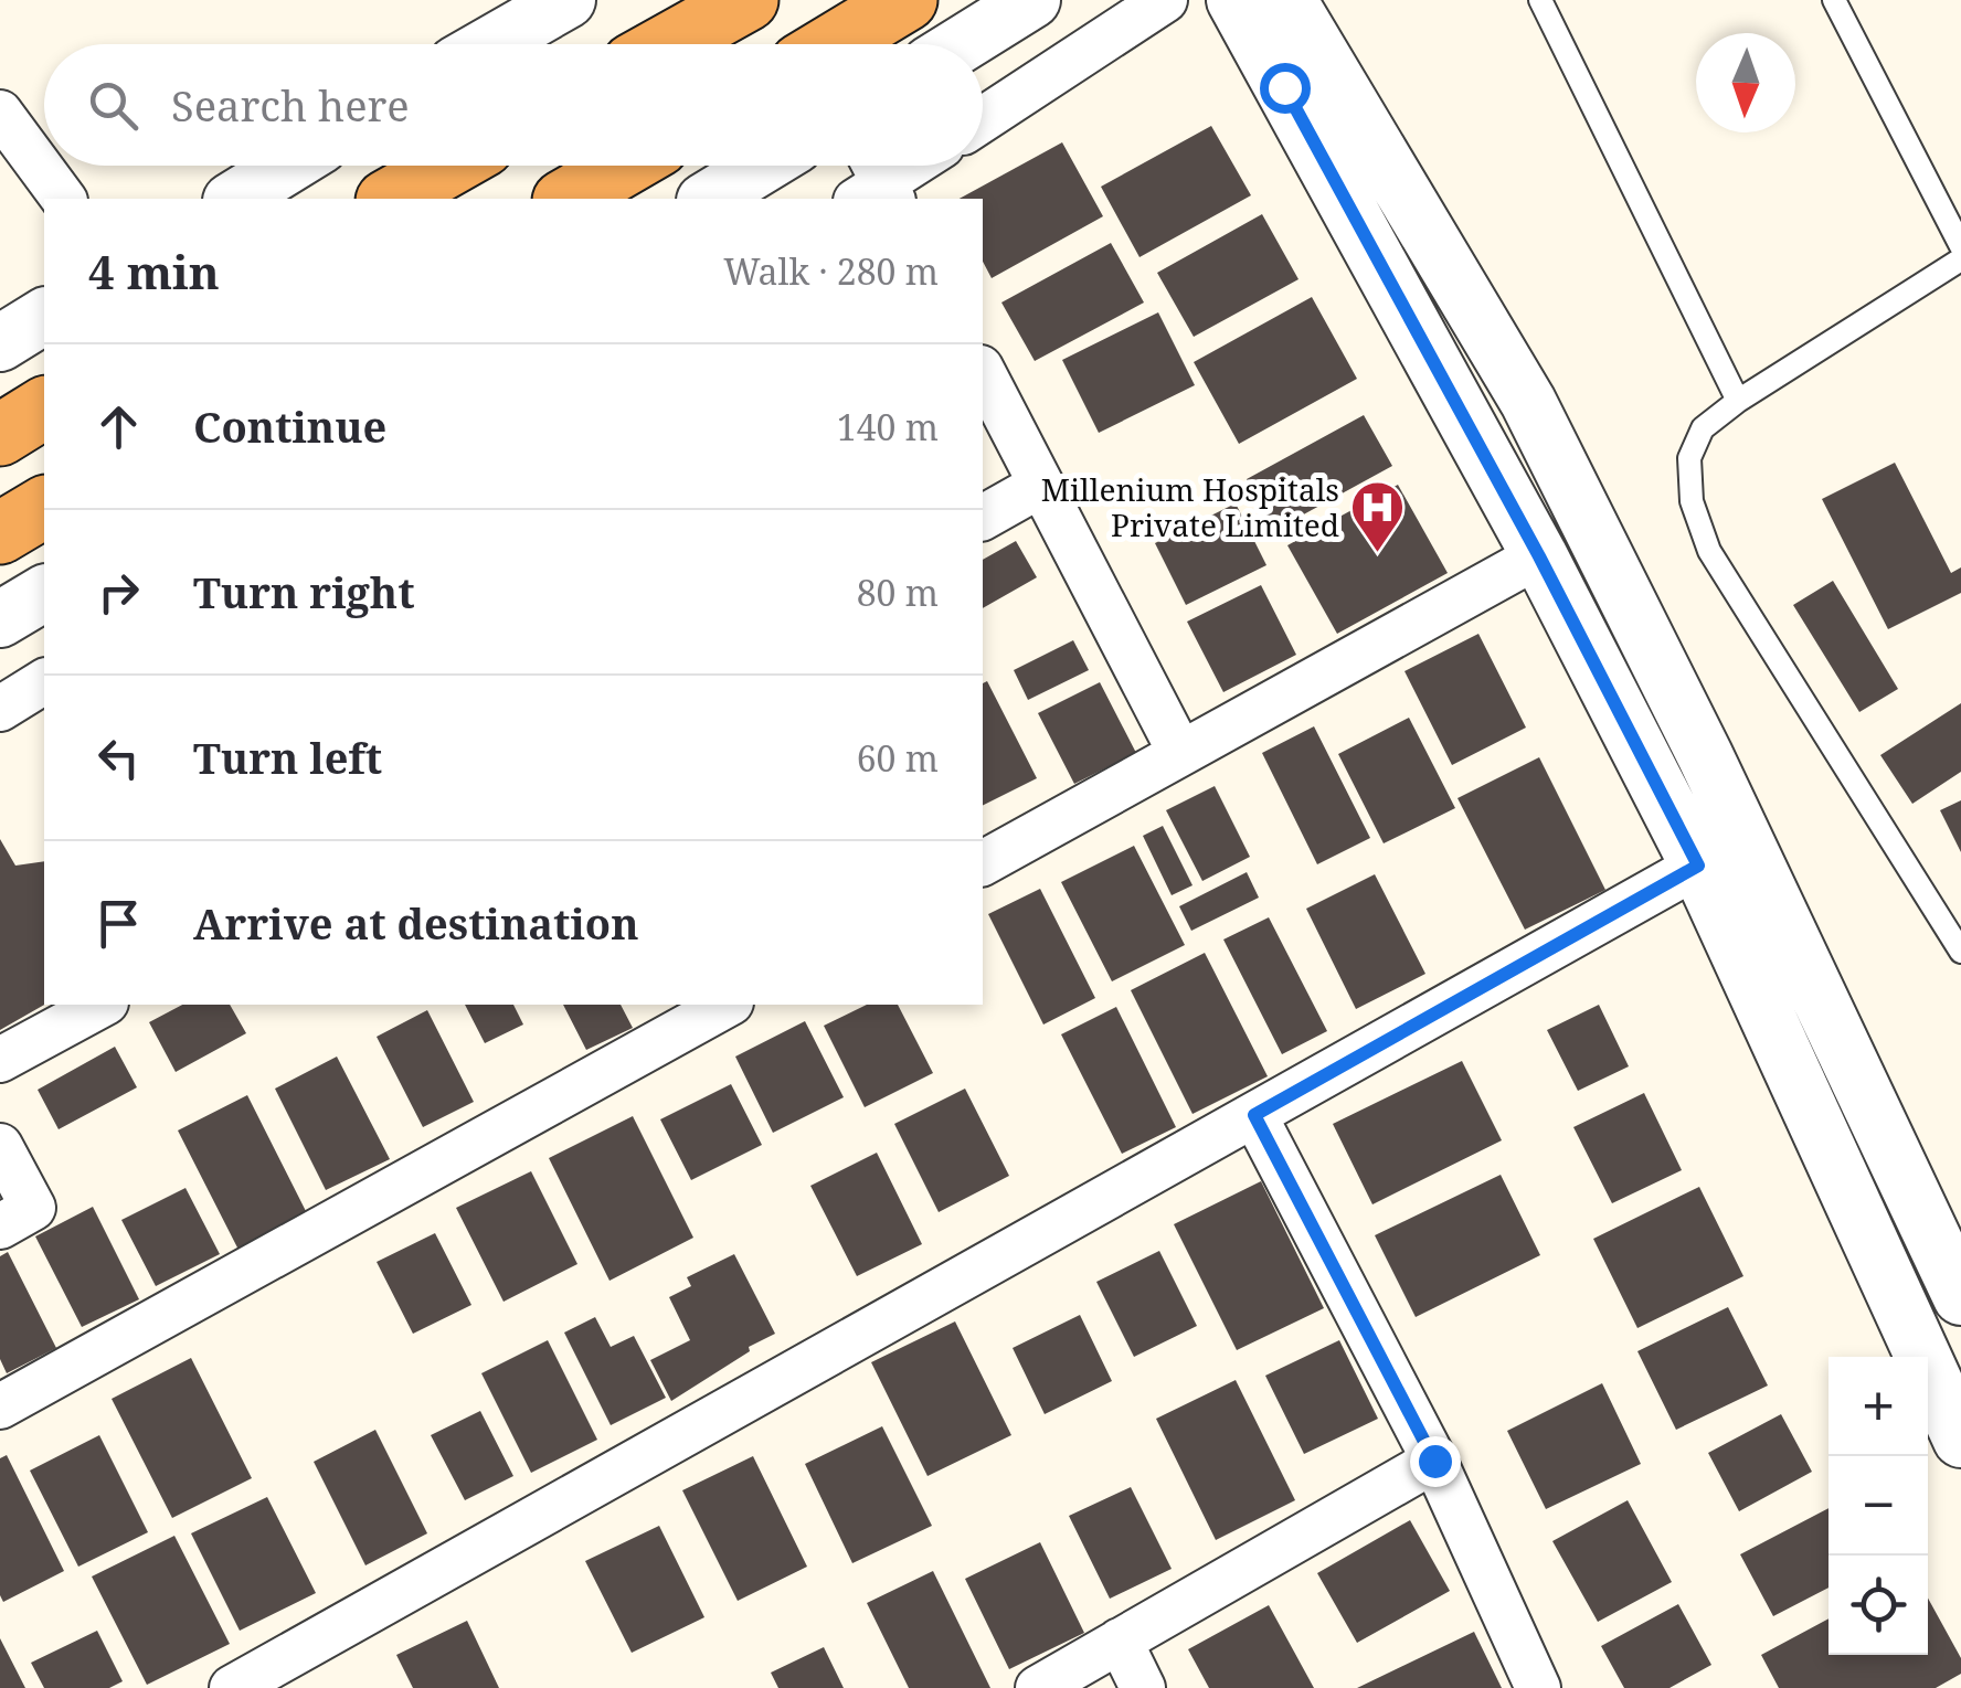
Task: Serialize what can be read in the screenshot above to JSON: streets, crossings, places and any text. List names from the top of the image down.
{
  "places": {
    "hospital": ["Millenium Hospitals Private Limited"]
  },
  "north": "bottom",
  "page": {
    "search": "Search here",
    "heading": ["4 min", "Walk · 280 m"],
    "list": [
      ["Continue", "140 m"],
      ["Turn right", "80 m"],
      ["Turn left", "60 m"],
      "Arrive at destination"
    ],
    "map_buttons": ["+", "−"]
  }
}
